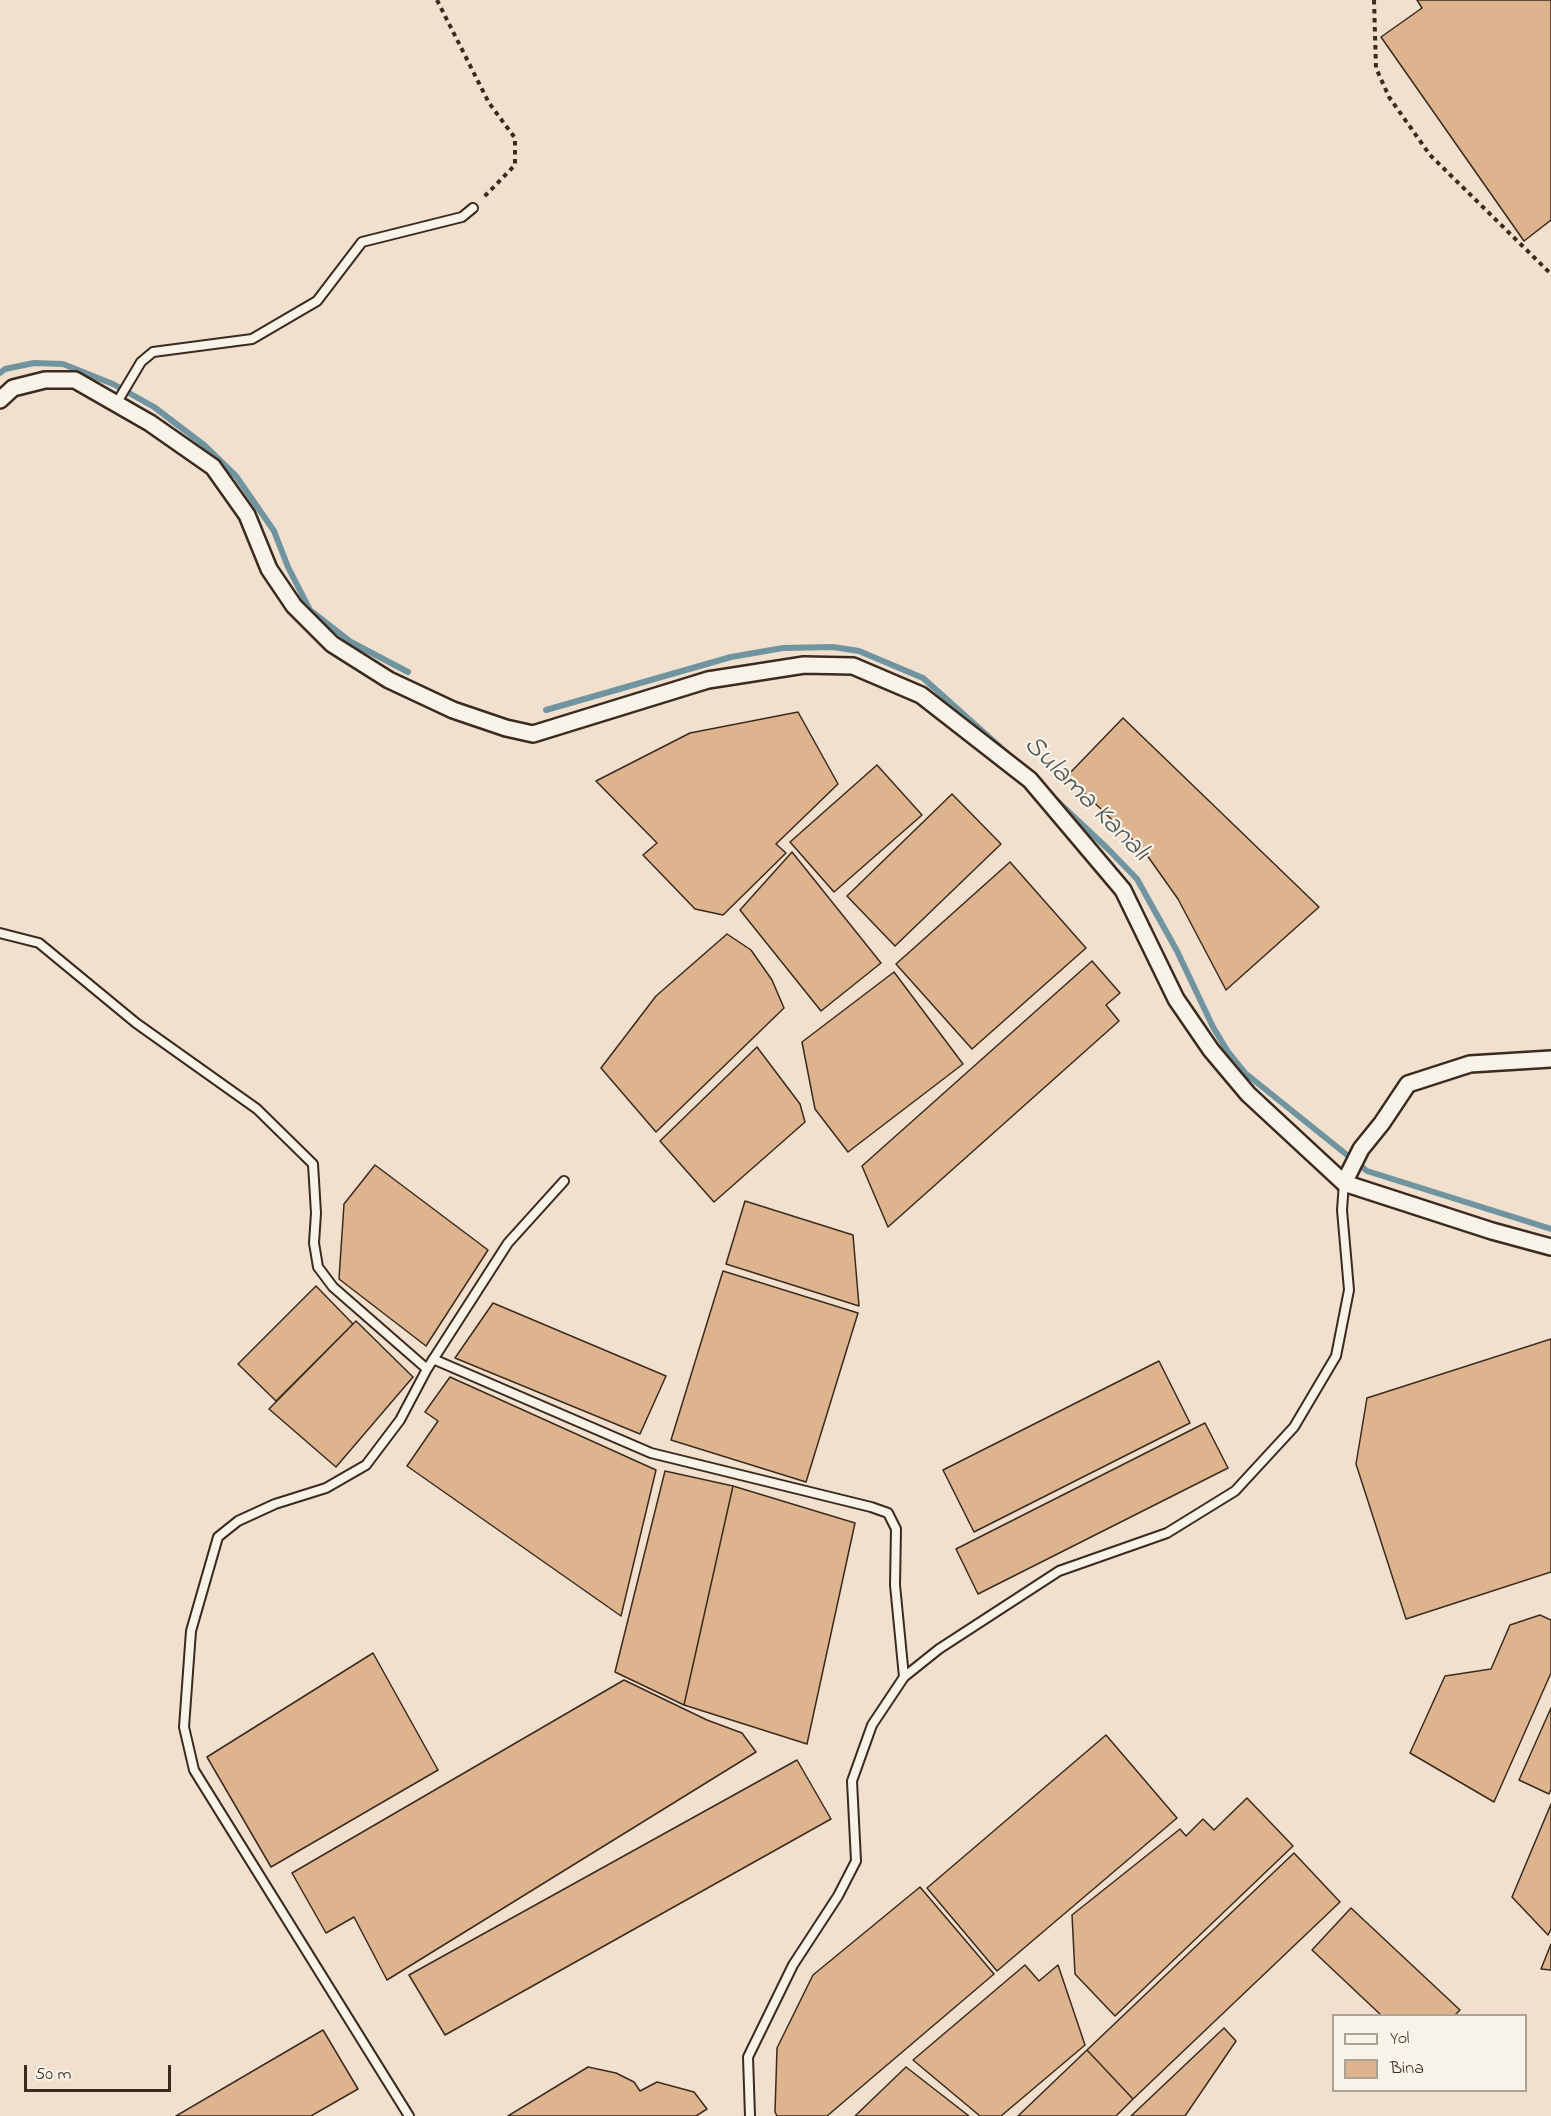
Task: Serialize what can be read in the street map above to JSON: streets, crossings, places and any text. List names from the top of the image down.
{
  "water": ["Sulama Kanalı"],
  "legend": ["Yol", "Bina"],
  "scale_bar": "50 m"
}
